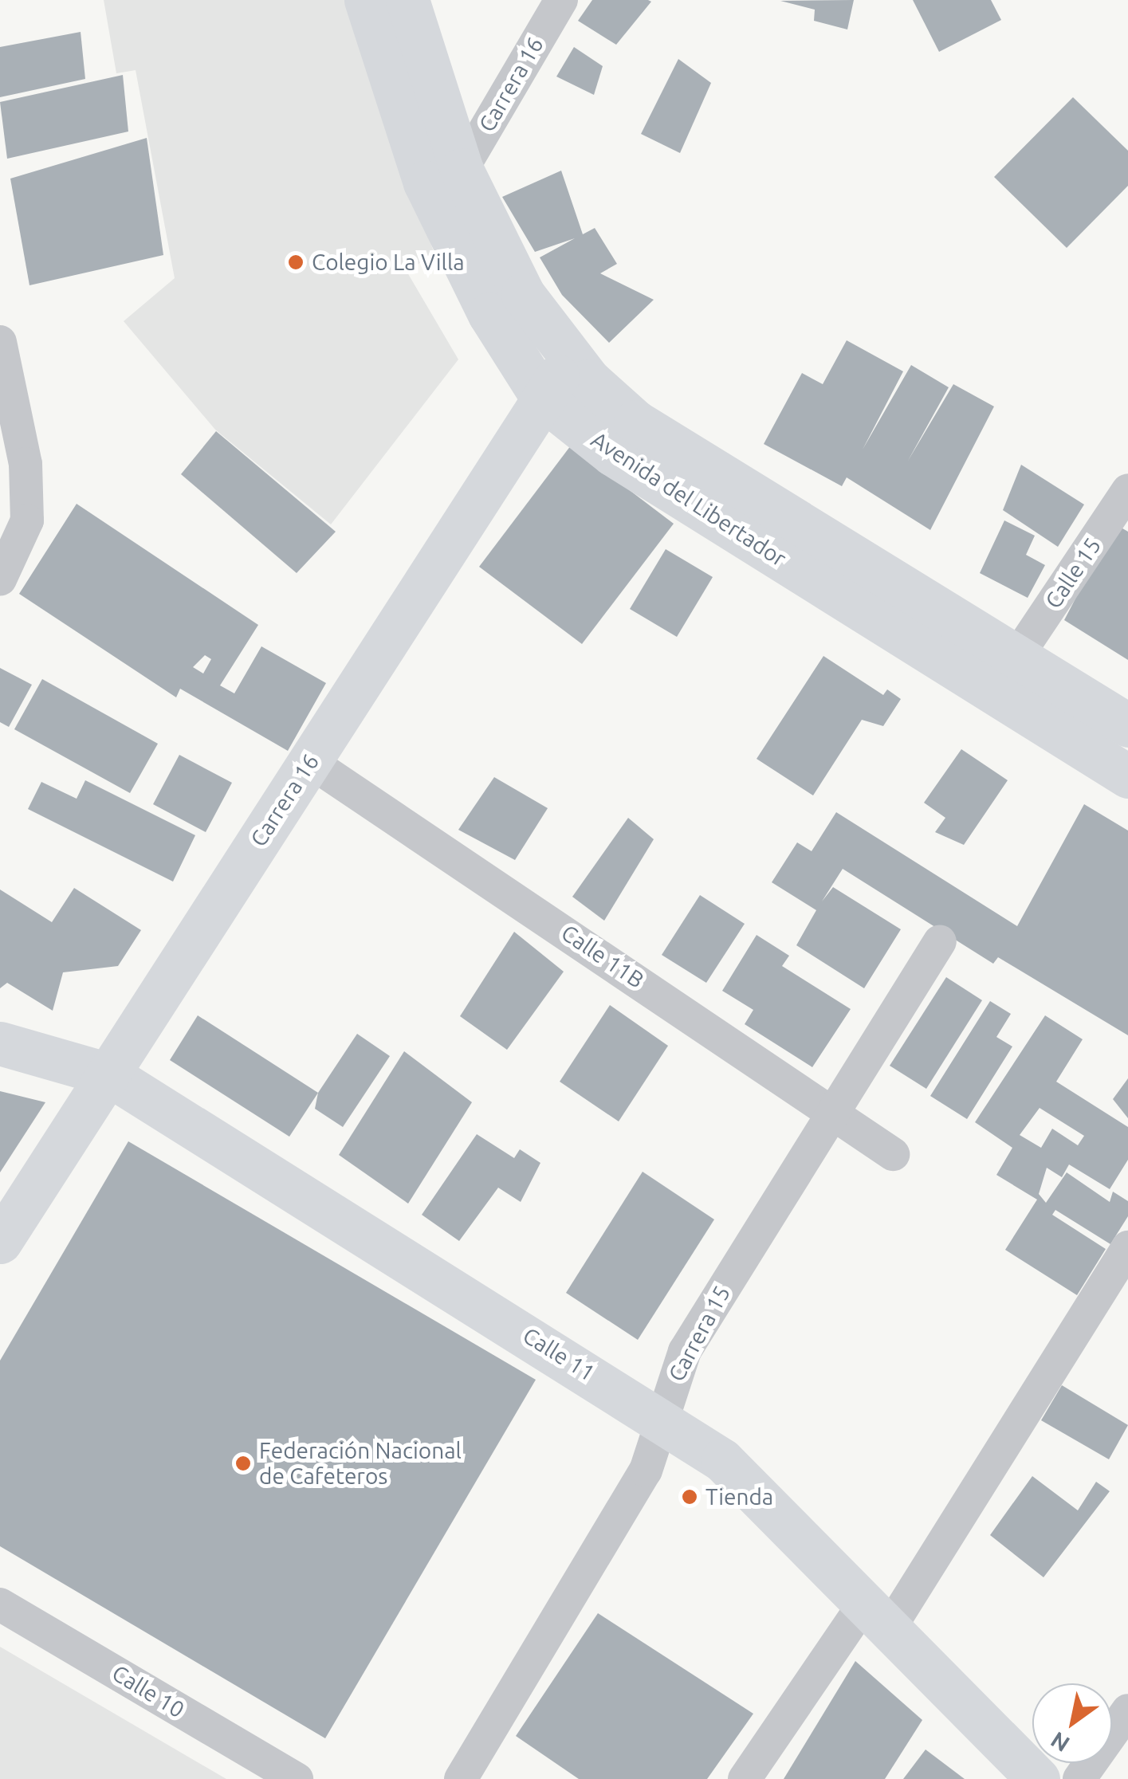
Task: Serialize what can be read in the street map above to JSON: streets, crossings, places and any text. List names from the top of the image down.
{
  "streets": {
    "street": [
      "Carrera 16",
      "Avenida del Libertador",
      "Calle 15",
      "Calle 11B",
      "Carrera 15",
      "Calle 11",
      "Calle 10"
    ]
  },
  "crossings": [
    ["Carrera 16", "Avenida del Libertador"],
    ["Carrera 16", "Calle 11B"],
    ["Carrera 16", "Calle 11"],
    ["Avenida del Libertador", "Calle 15"],
    ["Calle 11B", "Carrera 15"],
    ["Carrera 15", "Calle 11"]
  ],
  "places": ["Colegio La Villa", "Federación Nacional de Cafeteros", "Tienda"],
  "north": "bottom left"
}
